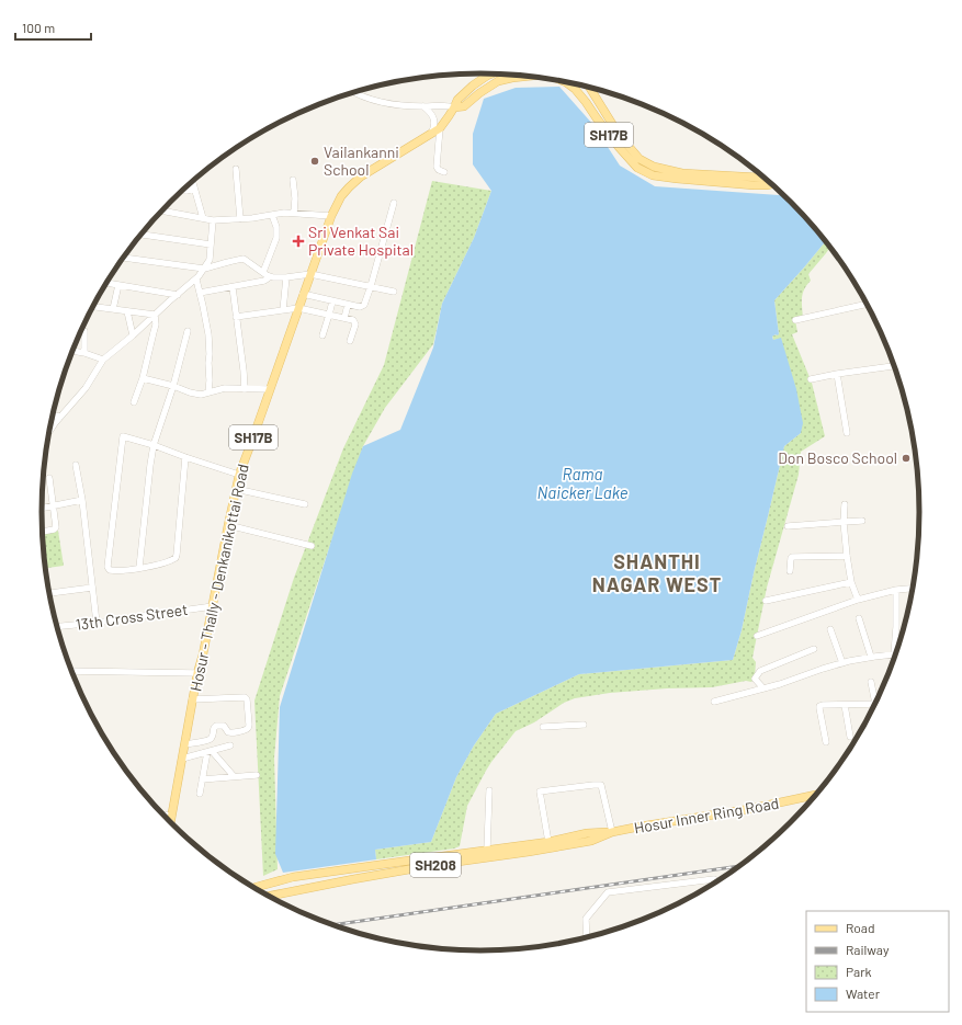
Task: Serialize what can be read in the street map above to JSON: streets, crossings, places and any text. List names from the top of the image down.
{
  "streets": {
    "main road": [
      "SH17B",
      "Hosur - Thally - Denkanikottai Road",
      "Hosur Inner Ring Road",
      "SH208"
    ],
    "street": ["13th Cross Street"]
  },
  "crossings": [
    ["SH17B", "Hosur - Thally - Denkanikottai Road"],
    ["Hosur - Thally - Denkanikottai Road", "13th Cross Street"]
  ],
  "districts": ["SHANTHI NAGAR WEST"],
  "water": ["Rama Naicker Lake"],
  "places": {
    "other": ["Vailankanni School", "Don Bosco School"],
    "health": ["Sri Venkat Sai Private Hospital"]
  },
  "legend": [
    "Road",
    "Railway",
    "Park",
    "Water"
  ],
  "scale_bar": "100 m"
}
